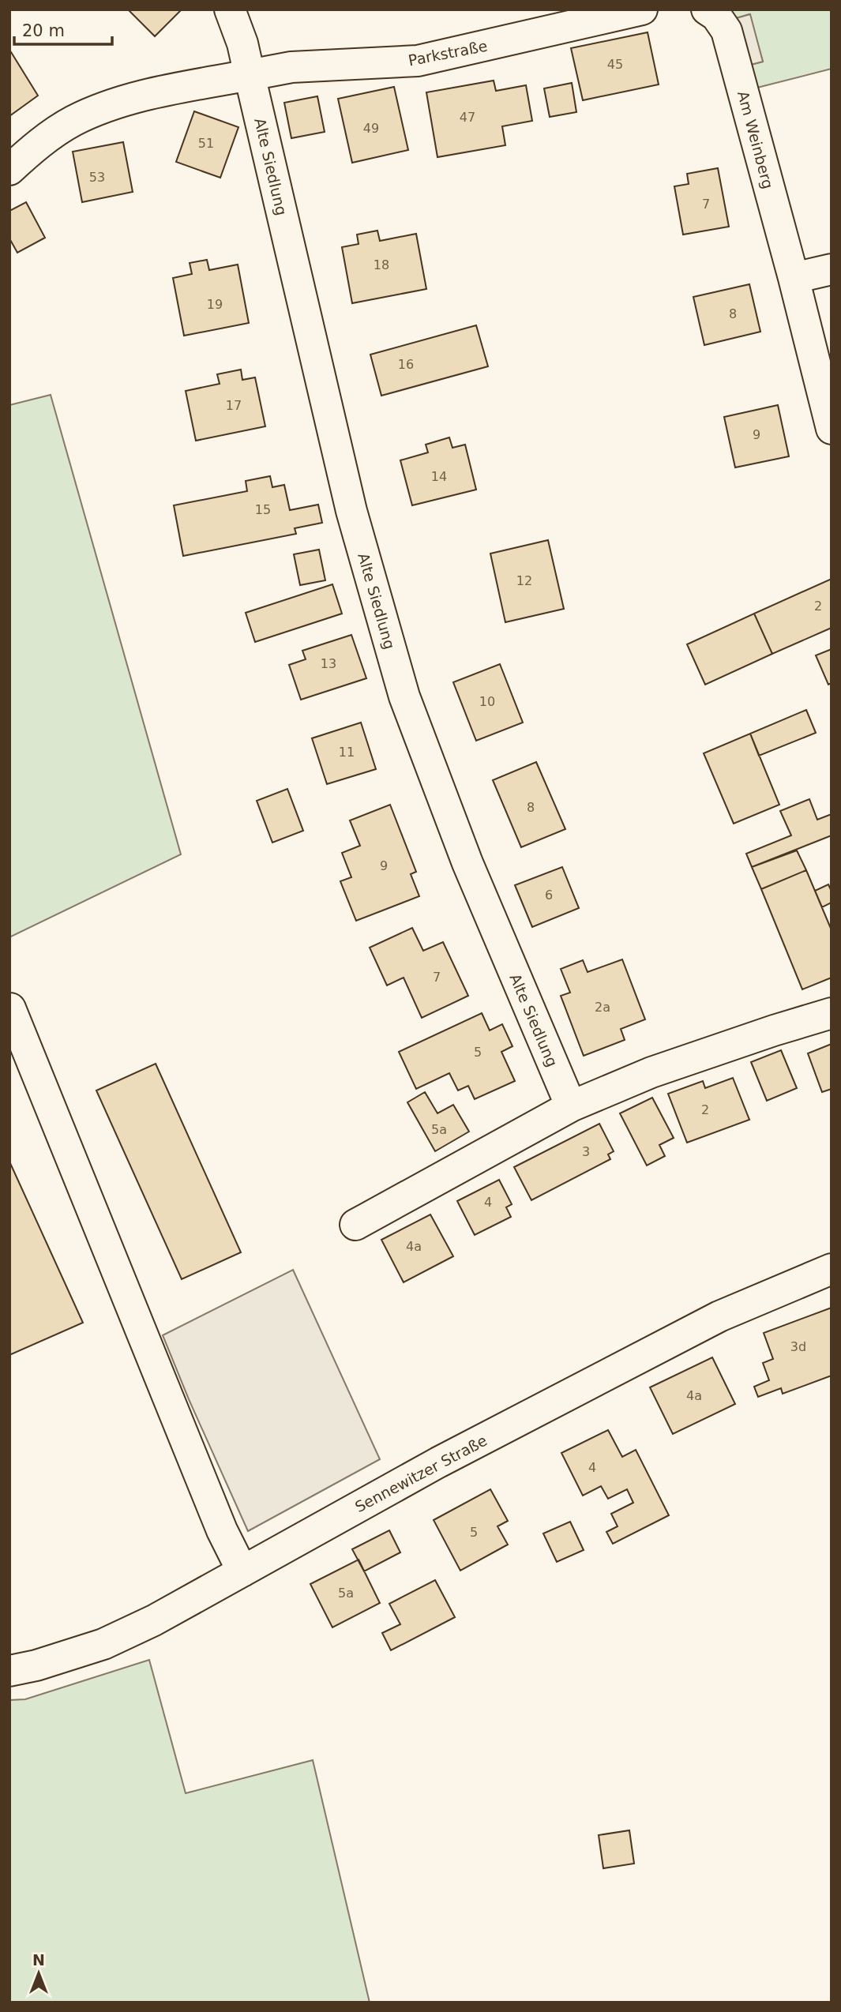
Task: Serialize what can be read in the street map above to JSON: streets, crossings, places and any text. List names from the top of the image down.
{
  "streets": {
    "street": [
      "Parkstraße",
      "Am Weinberg",
      "Alte Siedlung",
      "Sennewitzer Straße"
    ]
  },
  "crossings": [
    ["Parkstraße", "Alte Siedlung"]
  ],
  "house_numbers": [
    "45",
    "47",
    "49",
    "51",
    "53",
    "7",
    "18",
    "19",
    "8",
    "16",
    "17",
    "9",
    "14",
    "15",
    "12",
    "2",
    "13",
    "10",
    "11",
    "8",
    "9",
    "6",
    "7",
    "2a",
    "5",
    "2",
    "5a",
    "3",
    "4",
    "4a",
    "3d",
    "4a",
    "4",
    "5",
    "5a"
  ],
  "scale_bar": "20 m",
  "north": "top"
}
